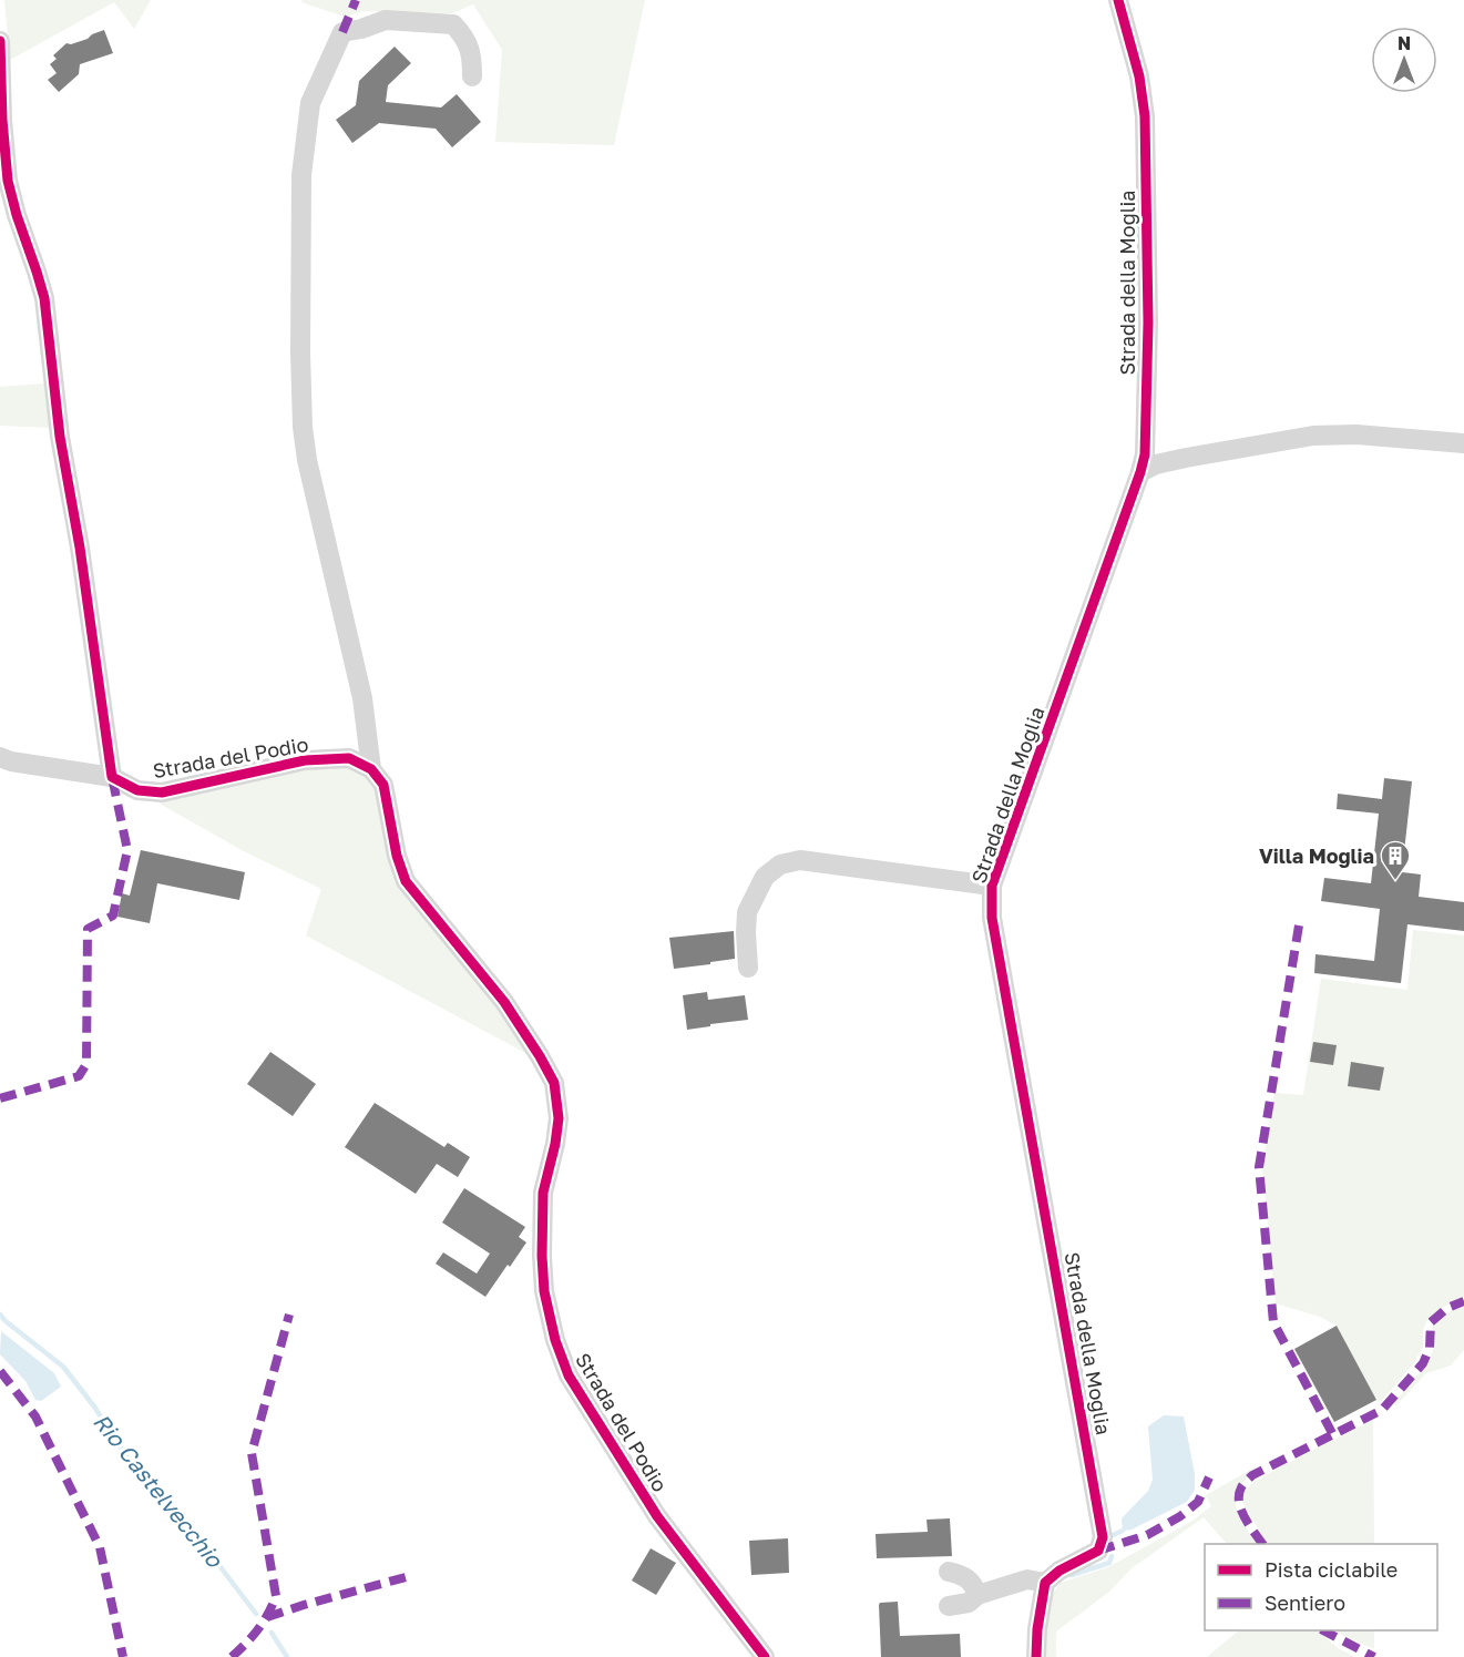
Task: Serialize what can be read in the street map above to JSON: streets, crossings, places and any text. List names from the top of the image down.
{
  "streets": {
    "street": ["Strada della Moglia", "Strada del Podio"]
  },
  "water": ["Rio Castelvecchio"],
  "places": {
    "building": ["Villa Moglia"]
  },
  "legend": ["Pista ciclabile", "Sentiero"],
  "north": "top"
}
